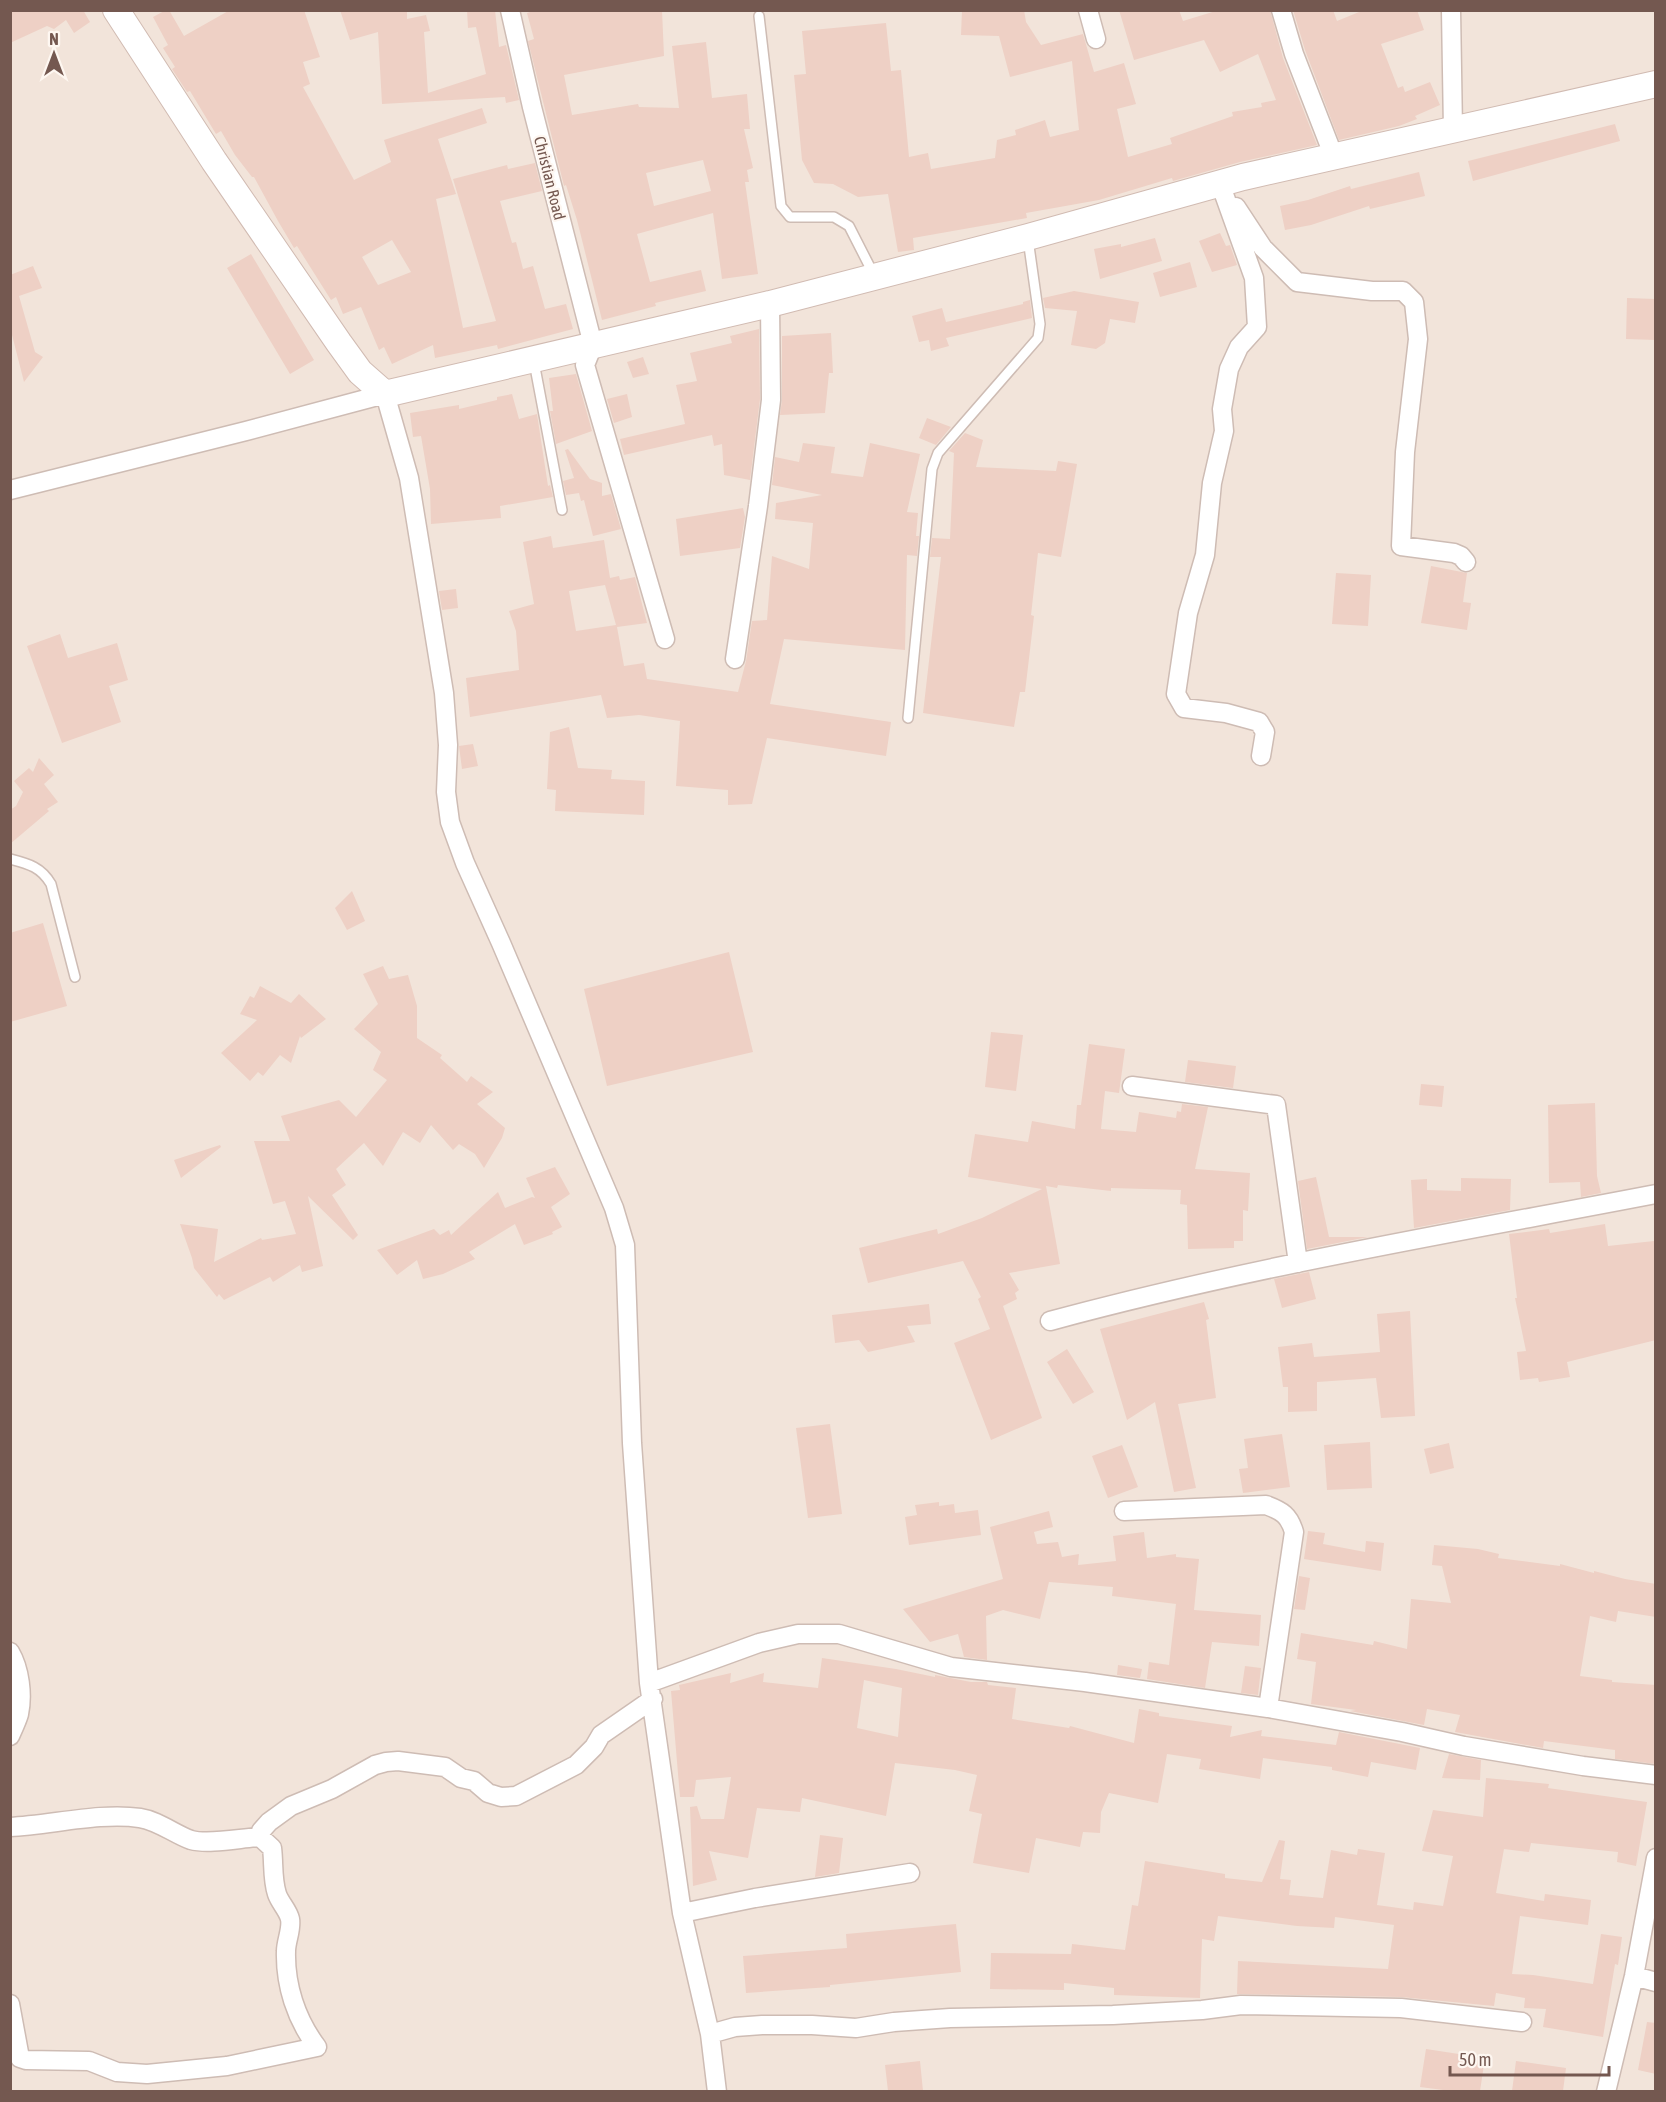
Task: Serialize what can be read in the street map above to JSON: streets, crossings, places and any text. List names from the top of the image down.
{
  "streets": {
    "street": ["Christian Road"]
  },
  "scale_bar": "50 m",
  "north": "top"
}
